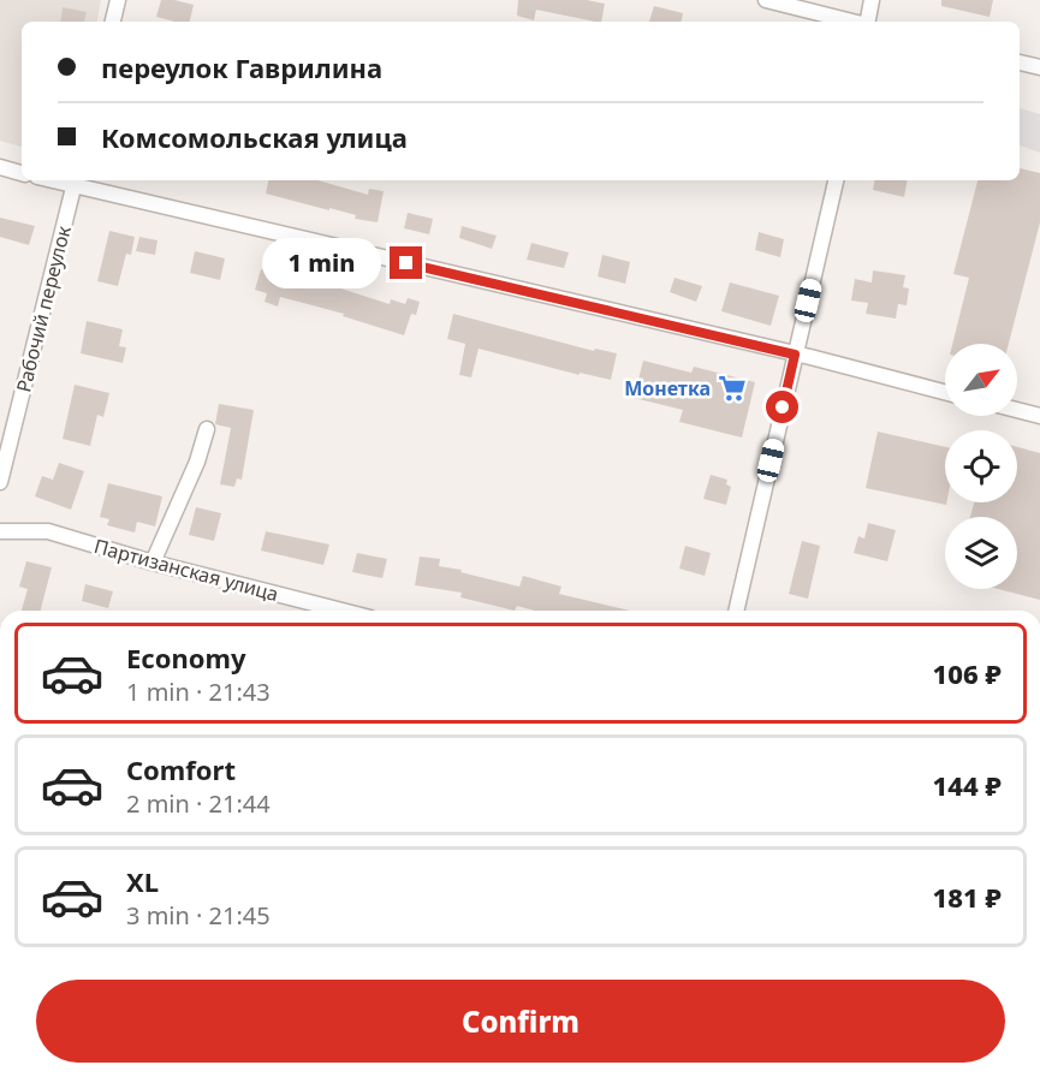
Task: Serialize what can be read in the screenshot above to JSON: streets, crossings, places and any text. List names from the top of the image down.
{
  "streets": {
    "street": ["Рабочий переулок", "Партизанская улица"]
  },
  "places": {
    "supermarket": ["Монетка"]
  },
  "north": "top right",
  "page": {
    "banner": ["переулок Гаврилина", "Комсомольская улица"],
    "bubble": "1 min",
    "list": [
      {
        "name": "Economy",
        "note": "1 min · 21:43",
        "value": "106 ₽"
      },
      {
        "name": "Comfort",
        "note": "2 min · 21:44",
        "value": "144 ₽"
      },
      {
        "name": "XL",
        "note": "3 min · 21:45",
        "value": "181 ₽"
      }
    ],
    "buttons": "Confirm"
  }
}
